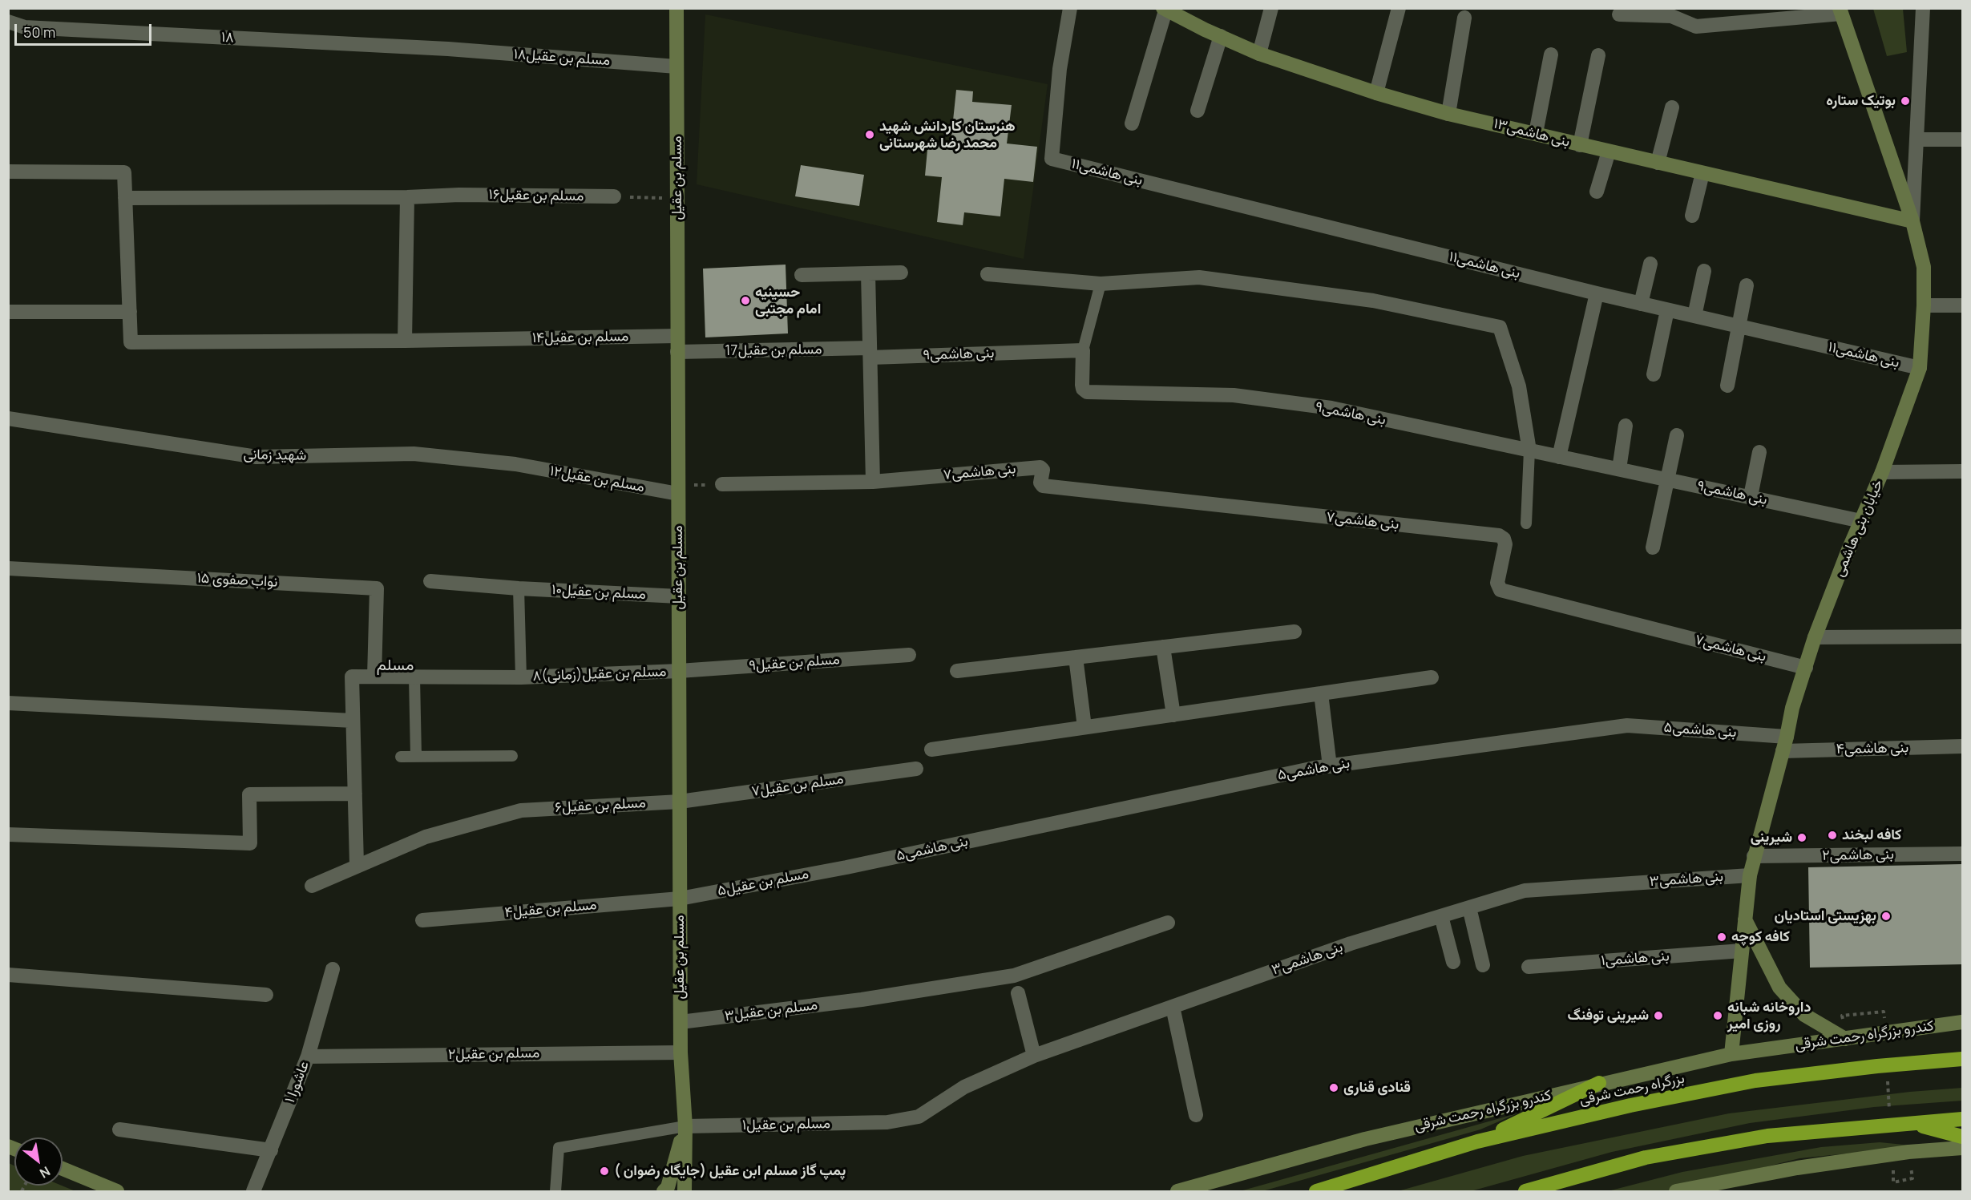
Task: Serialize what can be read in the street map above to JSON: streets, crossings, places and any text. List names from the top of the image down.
{
  "streets": {
    "highway": ["بزرگراه رحمت شرقی"],
    "main road": [
      "بنی هاشمی۱۳",
      "مسلم بن عقیل",
      "خیابان بنی هاشمی",
      "کندرو بزرگراه رحمت شرقی"
    ],
    "street": [
      "۱۸",
      "مسلم بن عقیل۱۸",
      "بنی هاشمی۱۱",
      "مسلم بن عقیل۱۶",
      "مسلم بن عقیل۱۴",
      "مسلم بن عقیل17",
      "بنی هاشمی۹",
      "شهید زمانی",
      "بنی هاشمی۷",
      "مسلم بن عقیل۱۲",
      "نواب صفوی ۱۵",
      "مسلم بن عقیل۱۰",
      "مسلم بن عقیل۹",
      "۸مسلم بن عقیل(زمانی)",
      "بنی هاشمی۵",
      "۴بنی هاشمی",
      "مسلم بن عقیل۷",
      "مسلم بن عقیل۶",
      "۲بنی هاشمی",
      "بنی هاشمی۳",
      "مسلم بن عقیل۵",
      "مسلم بن عقیل۴",
      "بنی هاشمی۱",
      "مسلم بن عقیل۳",
      "مسلم بن عقیل۲",
      "عاشورا ۱",
      "مسلم بن عقیل۱"
    ]
  },
  "crossings": [
    ["۱۸", "مسلم بن عقیل۱۸"],
    ["مسلم بن عقیل۱۸", "مسلم بن عقیل"],
    ["بنی هاشمی۱۳", "خیابان بنی هاشمی"],
    ["بنی هاشمی۱۱", "خیابان بنی هاشمی"],
    ["مسلم بن عقیل", "مسلم بن عقیل۱۴"],
    ["مسلم بن عقیل", "مسلم بن عقیل17"],
    ["مسلم بن عقیل", "مسلم بن عقیل۱۲"],
    ["مسلم بن عقیل", "مسلم بن عقیل۱۰"],
    ["مسلم بن عقیل", "مسلم بن عقیل۹"],
    ["مسلم بن عقیل", "۸مسلم بن عقیل(زمانی)"],
    ["مسلم بن عقیل", "مسلم بن عقیل۷"],
    ["مسلم بن عقیل", "مسلم بن عقیل۶"],
    ["مسلم بن عقیل", "مسلم بن عقیل۵"],
    ["مسلم بن عقیل", "مسلم بن عقیل۴"],
    ["مسلم بن عقیل", "مسلم بن عقیل۳"],
    ["مسلم بن عقیل", "مسلم بن عقیل۲"],
    ["مسلم بن عقیل", "مسلم بن عقیل۱"],
    ["مسلم بن عقیل17", "بنی هاشمی۹"],
    ["بنی هاشمی۹", "خیابان بنی هاشمی"],
    ["شهید زمانی", "مسلم بن عقیل۱۲"],
    ["بنی هاشمی۷", "خیابان بنی هاشمی"],
    ["خیابان بنی هاشمی", "بنی هاشمی۵"],
    ["خیابان بنی هاشمی", "۴بنی هاشمی"],
    ["خیابان بنی هاشمی", "۲بنی هاشمی"],
    ["خیابان بنی هاشمی", "بنی هاشمی۳"],
    ["خیابان بنی هاشمی", "بنی هاشمی۱"],
    ["خیابان بنی هاشمی", "کندرو بزرگراه رحمت شرقی"],
    ["نواب صفوی ۱۵", "۸مسلم بن عقیل(زمانی)"],
    ["مسلم بن عقیل۹", "۸مسلم بن عقیل(زمانی)"],
    ["بنی هاشمی۵", "۴بنی هاشمی"],
    ["بنی هاشمی۵", "مسلم بن عقیل۵"],
    ["مسلم بن عقیل۷", "مسلم بن عقیل۶"],
    ["بنی هاشمی۳", "مسلم بن عقیل۱"],
    ["مسلم بن عقیل۵", "مسلم بن عقیل۴"],
    ["مسلم بن عقیل۲", "عاشورا ۱"]
  ],
  "districts": ["مسلم"],
  "places": [
    "بوتیک ستاره",
    "هنرستان کاردانش شهید محمد رضا شهرستانی",
    "حسینیه امام مجتبی",
    "کافه لبخند",
    "شیرینی",
    "بهزیستی استادیان",
    "کافه کوچه",
    "شیرینی توفنگ",
    "داروخانه شبانه روزی امیر",
    "قنادی قناری",
    "پمپ گاز مسلم ابن عقیل (جایگاه رضوان )"
  ],
  "scale_bar": "50 m",
  "north": "bottom right"
}
